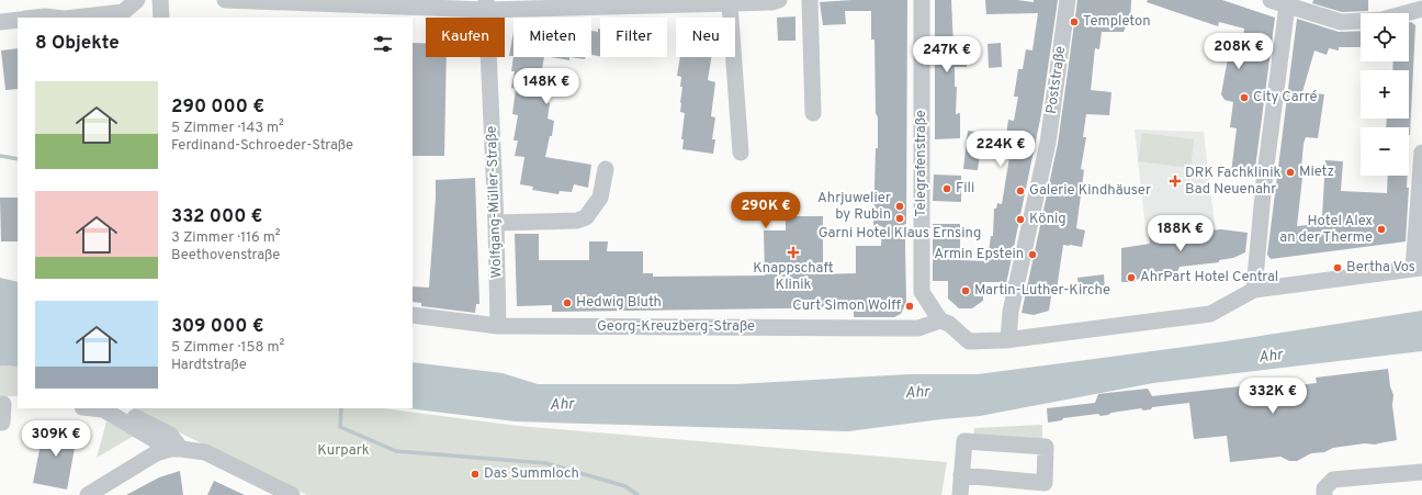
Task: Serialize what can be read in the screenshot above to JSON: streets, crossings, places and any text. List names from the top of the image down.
{
  "streets": {
    "street": [
      "Poststraße",
      "Telegrafenstraße",
      "Wolfgang-Müller-Straße",
      "Georg-Kreuzberg-Straße"
    ]
  },
  "crossings": [
    ["Telegrafenstraße", "Georg-Kreuzberg-Straße"],
    ["Wolfgang-Müller-Straße", "Georg-Kreuzberg-Straße"]
  ],
  "water": ["Ahr"],
  "parks": ["Kurpark"],
  "places": {
    "other": [
      "Templeton",
      "City Carré",
      "Mietz",
      "Fili",
      "Galerie Kindhäuser",
      "Ahrjuwelier by Rubin",
      "Garni Hotel Klaus Ernsing",
      "König",
      "Hotel Alex an der Therme",
      "Armin Epstein",
      "Bertha Vos",
      "AhrPart Hotel Central",
      "Martin-Luther-Kirche",
      "Hedwig Bluth",
      "Curt Simon Wolff",
      "Das Summloch"
    ],
    "health": ["DRK Fachklinik Bad Neuenahr", "Knappschaft Klinik"]
  },
  "page": {
    "map_buttons": ["+", "−"],
    "chip": [
      "Kaufen",
      "Mieten",
      "Filter",
      "Neu"
    ],
    "heading": "8 Objekte",
    "price": [
      "208K €",
      "247K €",
      "148K €",
      "224K €",
      "290K €",
      "188K €",
      "332K €",
      "309K €"
    ],
    "list": [
      {
        "name": "290 000 €",
        "note": "5 Zimmer · 143 m² · Ferdinand-Schroeder-Straße"
      },
      {
        "name": "332 000 €",
        "note": "3 Zimmer · 116 m² · Beethovenstraße"
      },
      {
        "name": "309 000 €",
        "note": "5 Zimmer · 158 m² · Hardtstraße"
      }
    ]
  }
}
